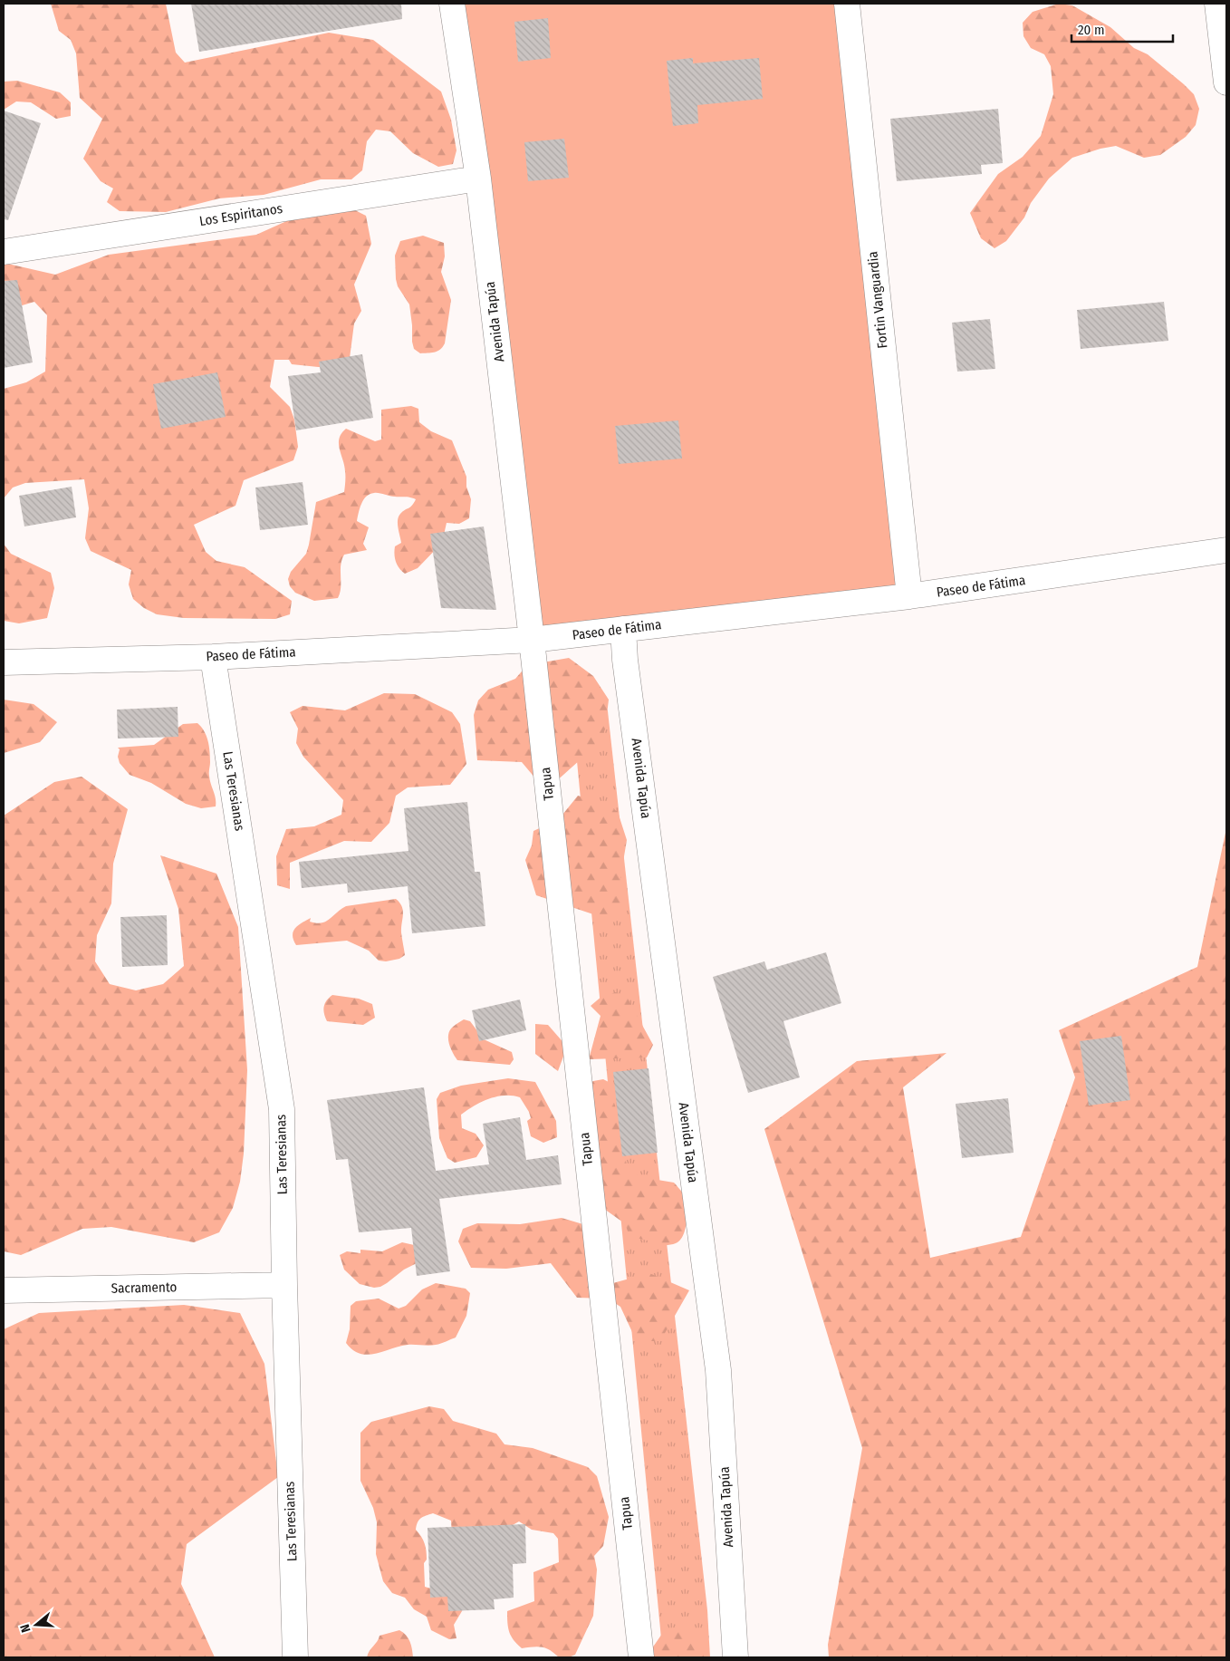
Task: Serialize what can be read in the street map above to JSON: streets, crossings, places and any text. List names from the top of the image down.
{
  "streets": {
    "street": [
      "Los Espiritanos",
      "Fortin Vanguardia",
      "Avenida Tapúa",
      "Paseo de Fátima",
      "Tapua",
      "Las Teresianas",
      "Sacramento"
    ]
  },
  "crossings": [
    ["Los Espiritanos", "Avenida Tapúa"],
    ["Fortin Vanguardia", "Paseo de Fátima"],
    ["Avenida Tapúa", "Paseo de Fátima"],
    ["Avenida Tapúa", "Tapua"],
    ["Paseo de Fátima", "Tapua"],
    ["Paseo de Fátima", "Las Teresianas"],
    ["Las Teresianas", "Sacramento"]
  ],
  "scale_bar": "20 m",
  "north": "left"
}
